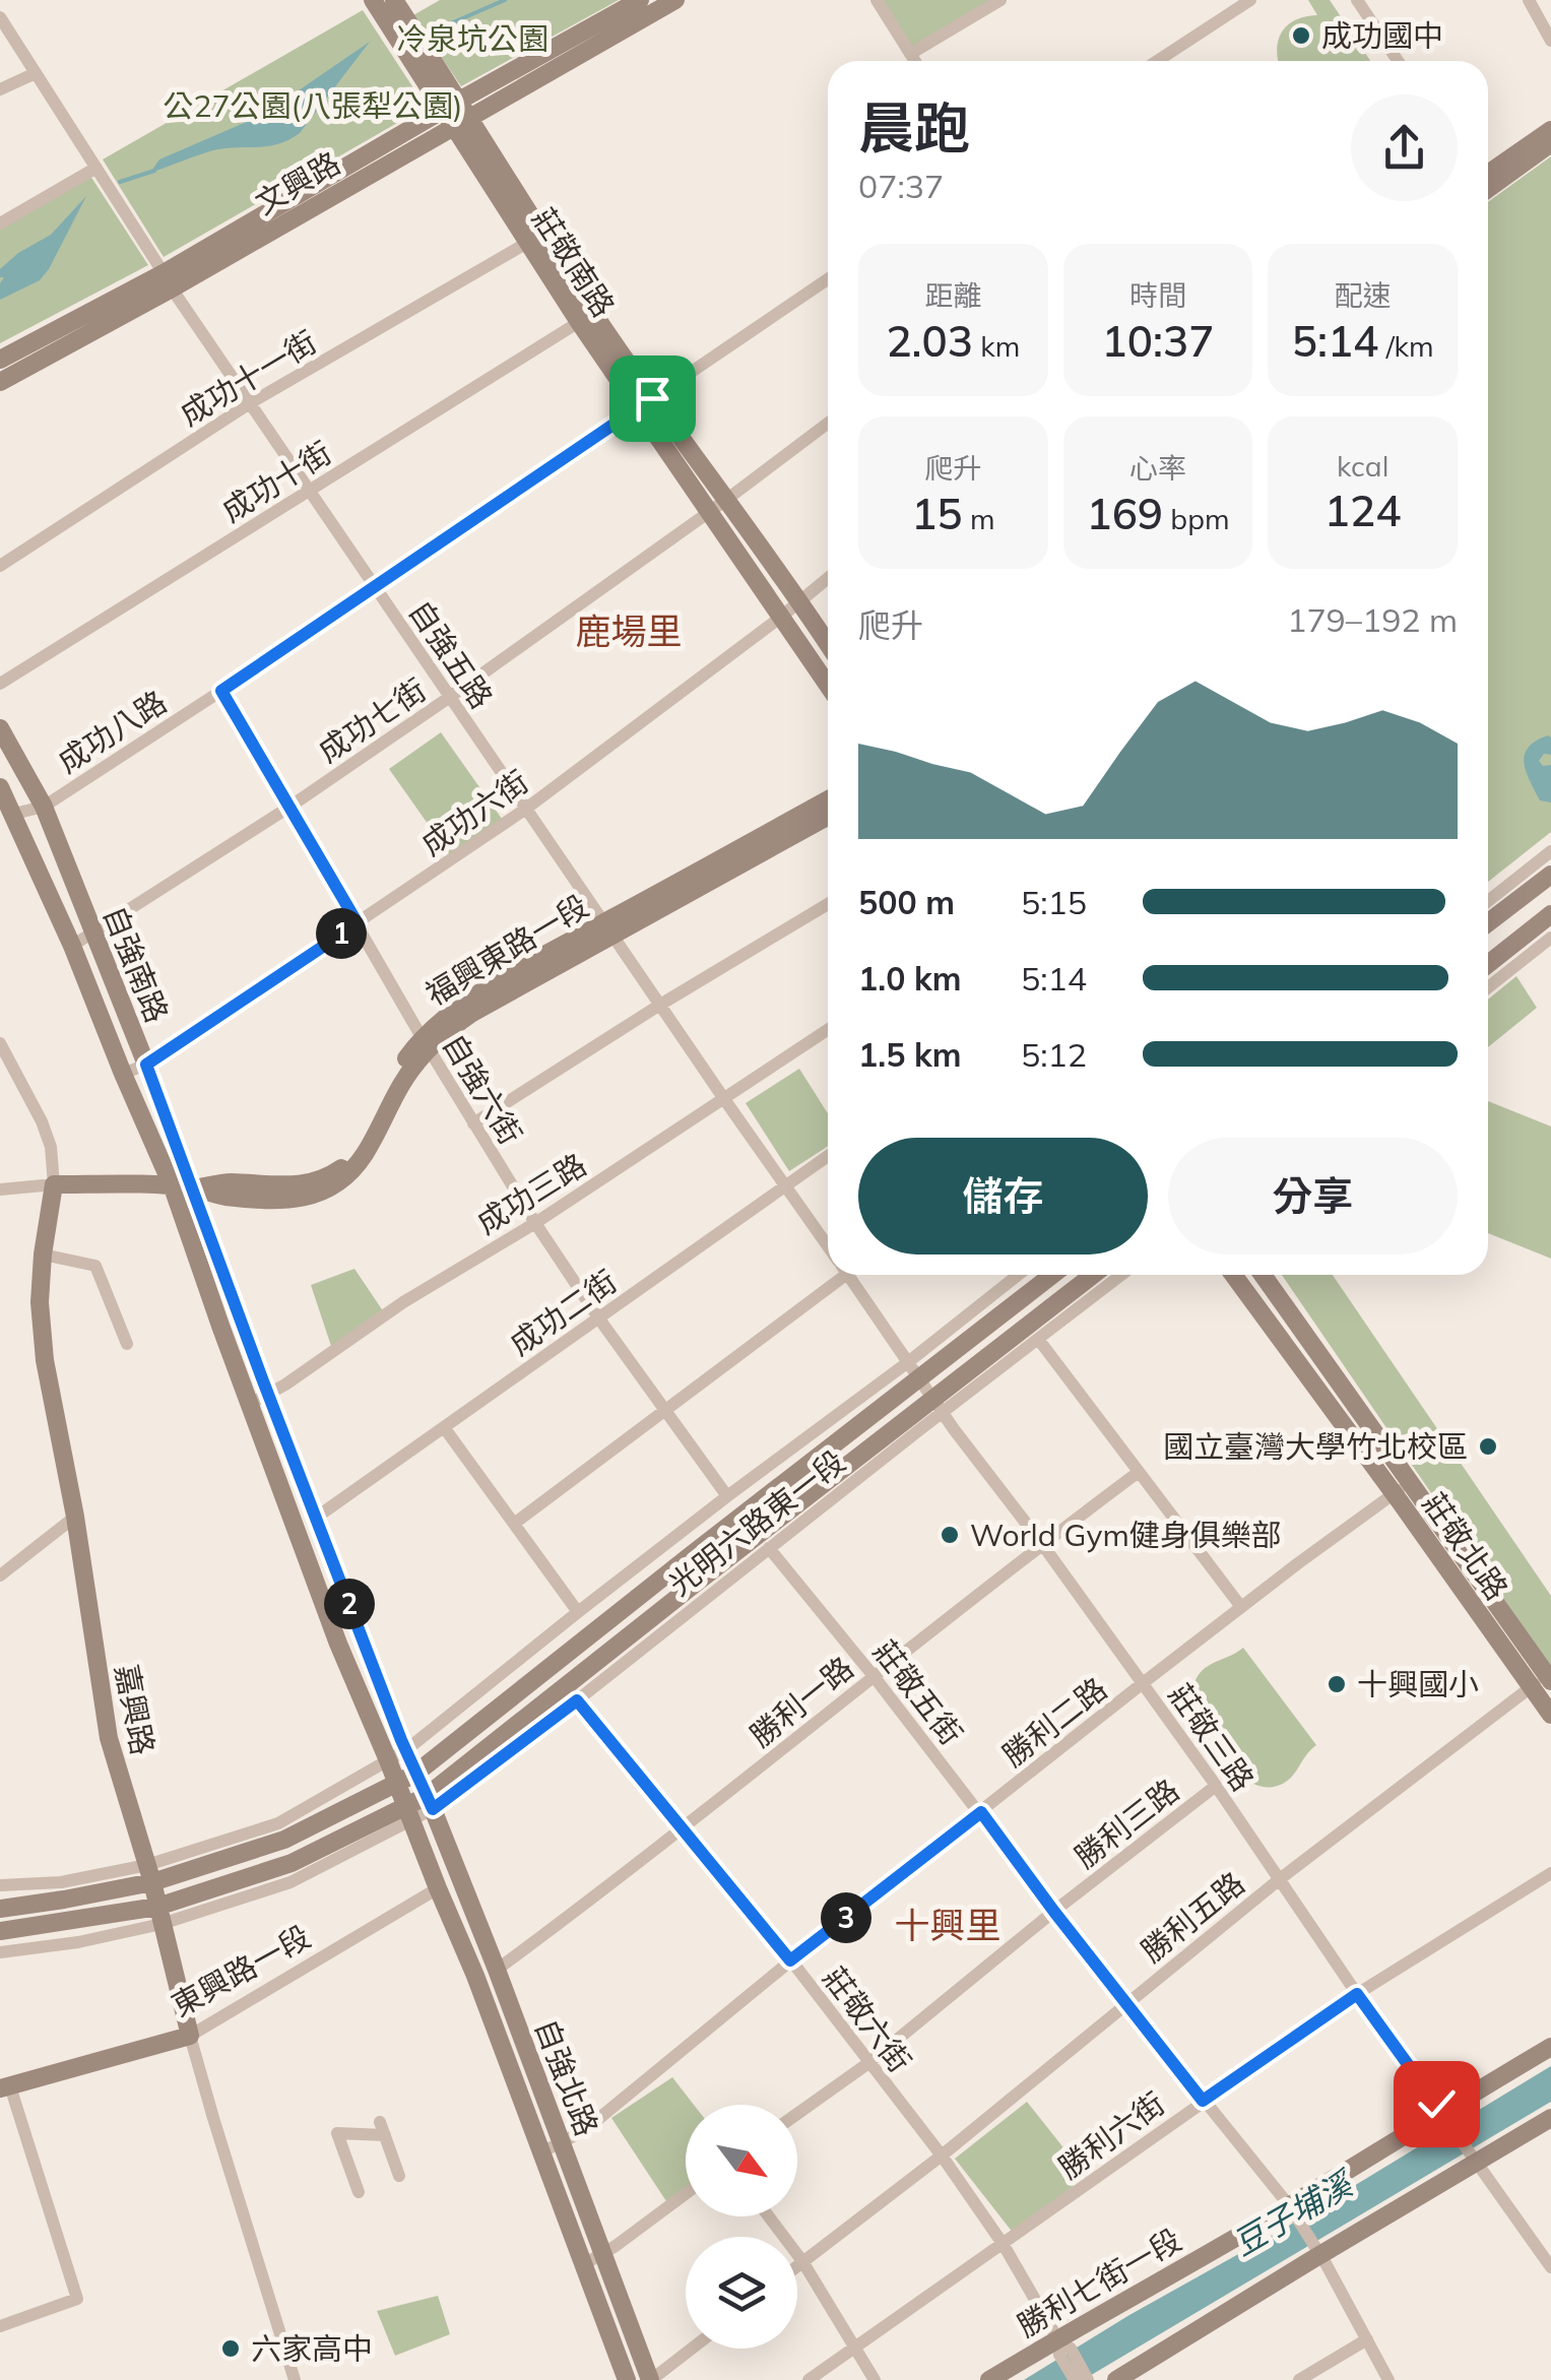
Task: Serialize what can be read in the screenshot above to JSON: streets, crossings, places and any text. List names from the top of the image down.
{
  "streets": {
    "street": [
      "文興路",
      "莊敬南路",
      "成功十一街",
      "成功十街",
      "自強五路",
      "成功七街",
      "成功八路",
      "成功六街",
      "福興東路一段",
      "自強南路",
      "自強六街",
      "成功三路",
      "成功二街",
      "光明六路東一段",
      "莊敬北路",
      "莊敬五街",
      "勝利一路",
      "嘉興路",
      "勝利二路",
      "莊敬三路",
      "勝利三路",
      "勝利五路",
      "東興路一段",
      "莊敬六街",
      "自強北路",
      "勝利六街",
      "勝利七街一段"
    ]
  },
  "crossings": [
    ["文興路", "莊敬南路"],
    ["文興路", "自強五路"],
    ["莊敬南路", "成功十一街"],
    ["莊敬南路", "成功十街"],
    ["莊敬南路", "成功七街"],
    ["莊敬南路", "成功八路"],
    ["莊敬南路", "成功六街"],
    ["成功十一街", "自強五路"],
    ["成功十街", "自強五路"],
    ["自強五路", "成功七街"],
    ["自強五路", "成功八路"],
    ["自強五路", "成功六街"],
    ["自強五路", "福興東路一段"],
    ["自強五路", "成功三路"],
    ["自強五路", "成功二街"],
    ["自強五路", "光明六路東一段"],
    ["自強五路", "莊敬三路"],
    ["成功七街", "自強南路"],
    ["成功七街", "自強六街"],
    ["成功八路", "自強南路"],
    ["成功八路", "自強六街"],
    ["成功六街", "自強南路"],
    ["成功六街", "自強六街"],
    ["福興東路一段", "自強南路"],
    ["福興東路一段", "自強六街"],
    ["福興東路一段", "嘉興路"],
    ["自強南路", "成功三路"],
    ["自強南路", "成功二街"],
    ["自強南路", "光明六路東一段"],
    ["自強南路", "自強北路"],
    ["自強六街", "成功三路"],
    ["自強六街", "成功二街"],
    ["自強六街", "光明六路東一段"],
    ["光明六路東一段", "莊敬五街"],
    ["光明六路東一段", "嘉興路"],
    ["光明六路東一段", "莊敬三路"],
    ["光明六路東一段", "莊敬六街"],
    ["光明六路東一段", "自強北路"],
    ["莊敬北路", "勝利二路"],
    ["莊敬北路", "勝利五路"],
    ["莊敬五街", "勝利一路"],
    ["莊敬五街", "勝利二路"],
    ["莊敬五街", "勝利三路"],
    ["莊敬五街", "勝利五路"],
    ["莊敬五街", "勝利六街"],
    ["莊敬五街", "勝利七街一段"],
    ["勝利一路", "莊敬三路"],
    ["勝利一路", "莊敬六街"],
    ["勝利一路", "自強北路"],
    ["嘉興路", "東興路一段"],
    ["勝利二路", "莊敬三路"],
    ["勝利二路", "莊敬六街"],
    ["勝利二路", "自強北路"],
    ["莊敬三路", "勝利三路"],
    ["莊敬三路", "勝利五路"],
    ["莊敬三路", "勝利六街"],
    ["莊敬三路", "勝利七街一段"],
    ["勝利三路", "莊敬六街"],
    ["勝利五路", "莊敬六街"],
    ["東興路一段", "自強北路"],
    ["莊敬六街", "勝利六街"],
    ["莊敬六街", "勝利七街一段"]
  ],
  "districts": ["鹿場里", "十興里"],
  "water": ["豆子埔溪"],
  "parks": ["冷泉坑公園", "公27公園(八張犁公園)"],
  "places": [
    "成功國中",
    "國立臺灣大學竹北校區",
    "World Gym健身俱樂部",
    "十興國小",
    "六家高中"
  ],
  "north": "bottom right",
  "page": {
    "heading": ["晨跑", "07:37"],
    "stats": [
      ["距離", "2.03 km"],
      ["時間", "10:37"],
      ["配速", "5:14 /km"],
      ["爬升", "15 m"],
      ["心率", "169 bpm"],
      ["kcal", "124"]
    ],
    "chart": ["爬升", "179–192 m"],
    "list": [
      {
        "name": "500 m",
        "note": "5:15"
      },
      {
        "name": "1.0 km",
        "note": "5:14"
      },
      {
        "name": "1.5 km",
        "note": "5:12"
      }
    ],
    "pins": ["1", "2", "3"],
    "buttons": ["儲存", "分享"]
  }
}
